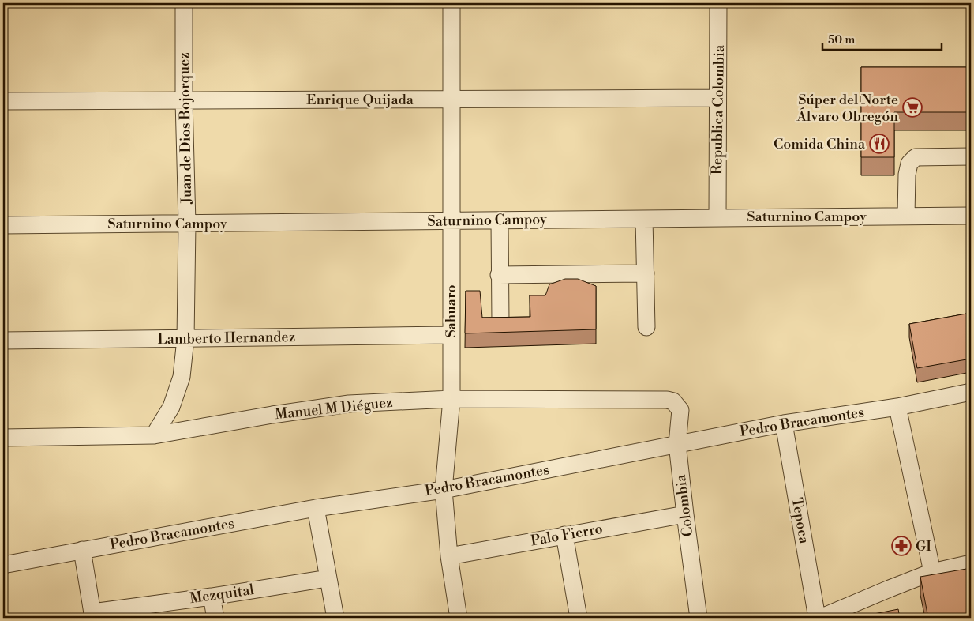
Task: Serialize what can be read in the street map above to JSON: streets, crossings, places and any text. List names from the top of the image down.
{
  "streets": {
    "street": [
      "Enrique Quijada",
      "Republica Colombia",
      "Juan de Dios Bojorquez",
      "Saturnino Campoy",
      "Sahuaro",
      "Lamberto Hernandez",
      "Manuel M Diéguez",
      "Pedro Bracamontes",
      "Colombia",
      "Tepoca",
      "Palo Fierro",
      "Mezquital"
    ]
  },
  "crossings": [
    ["Enrique Quijada", "Republica Colombia"],
    ["Enrique Quijada", "Juan de Dios Bojorquez"],
    ["Enrique Quijada", "Sahuaro"],
    ["Republica Colombia", "Saturnino Campoy"],
    ["Juan de Dios Bojorquez", "Saturnino Campoy"],
    ["Juan de Dios Bojorquez", "Lamberto Hernandez"],
    ["Juan de Dios Bojorquez", "Manuel M Diéguez"],
    ["Saturnino Campoy", "Sahuaro"],
    ["Sahuaro", "Lamberto Hernandez"],
    ["Sahuaro", "Manuel M Diéguez"],
    ["Sahuaro", "Pedro Bracamontes"],
    ["Sahuaro", "Palo Fierro"],
    ["Manuel M Diéguez", "Colombia"],
    ["Pedro Bracamontes", "Colombia"],
    ["Pedro Bracamontes", "Tepoca"],
    ["Colombia", "Palo Fierro"]
  ],
  "places": {
    "supermarket": ["Súper del Norte Álvaro Obregón"],
    "restaurant": ["Comida China"],
    "pharmacy": ["GI"]
  },
  "scale_bar": "50 m"
}
